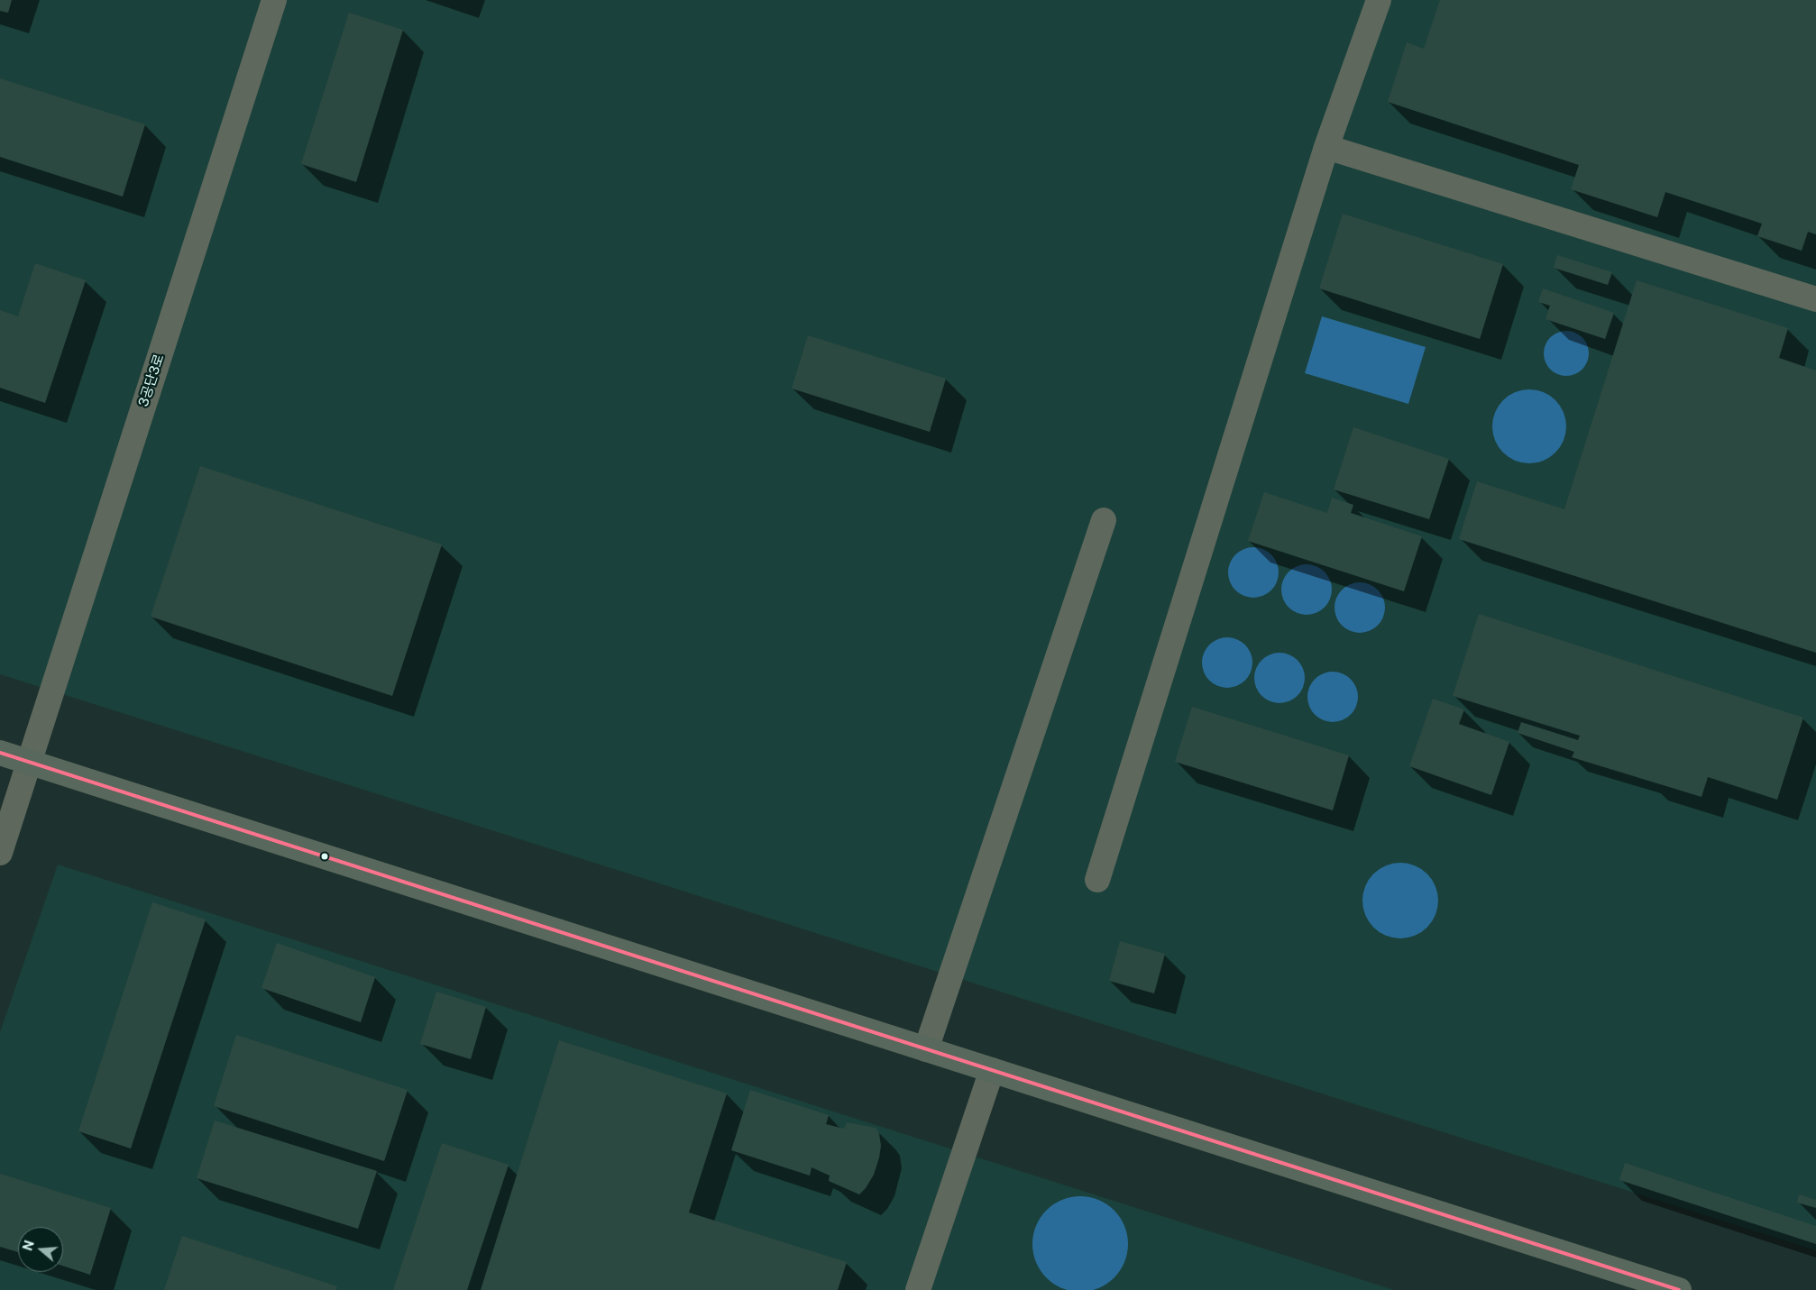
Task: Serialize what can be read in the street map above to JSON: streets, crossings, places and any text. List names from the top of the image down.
{
  "streets": {
    "street": ["3공단3로"]
  },
  "north": "left"
}
